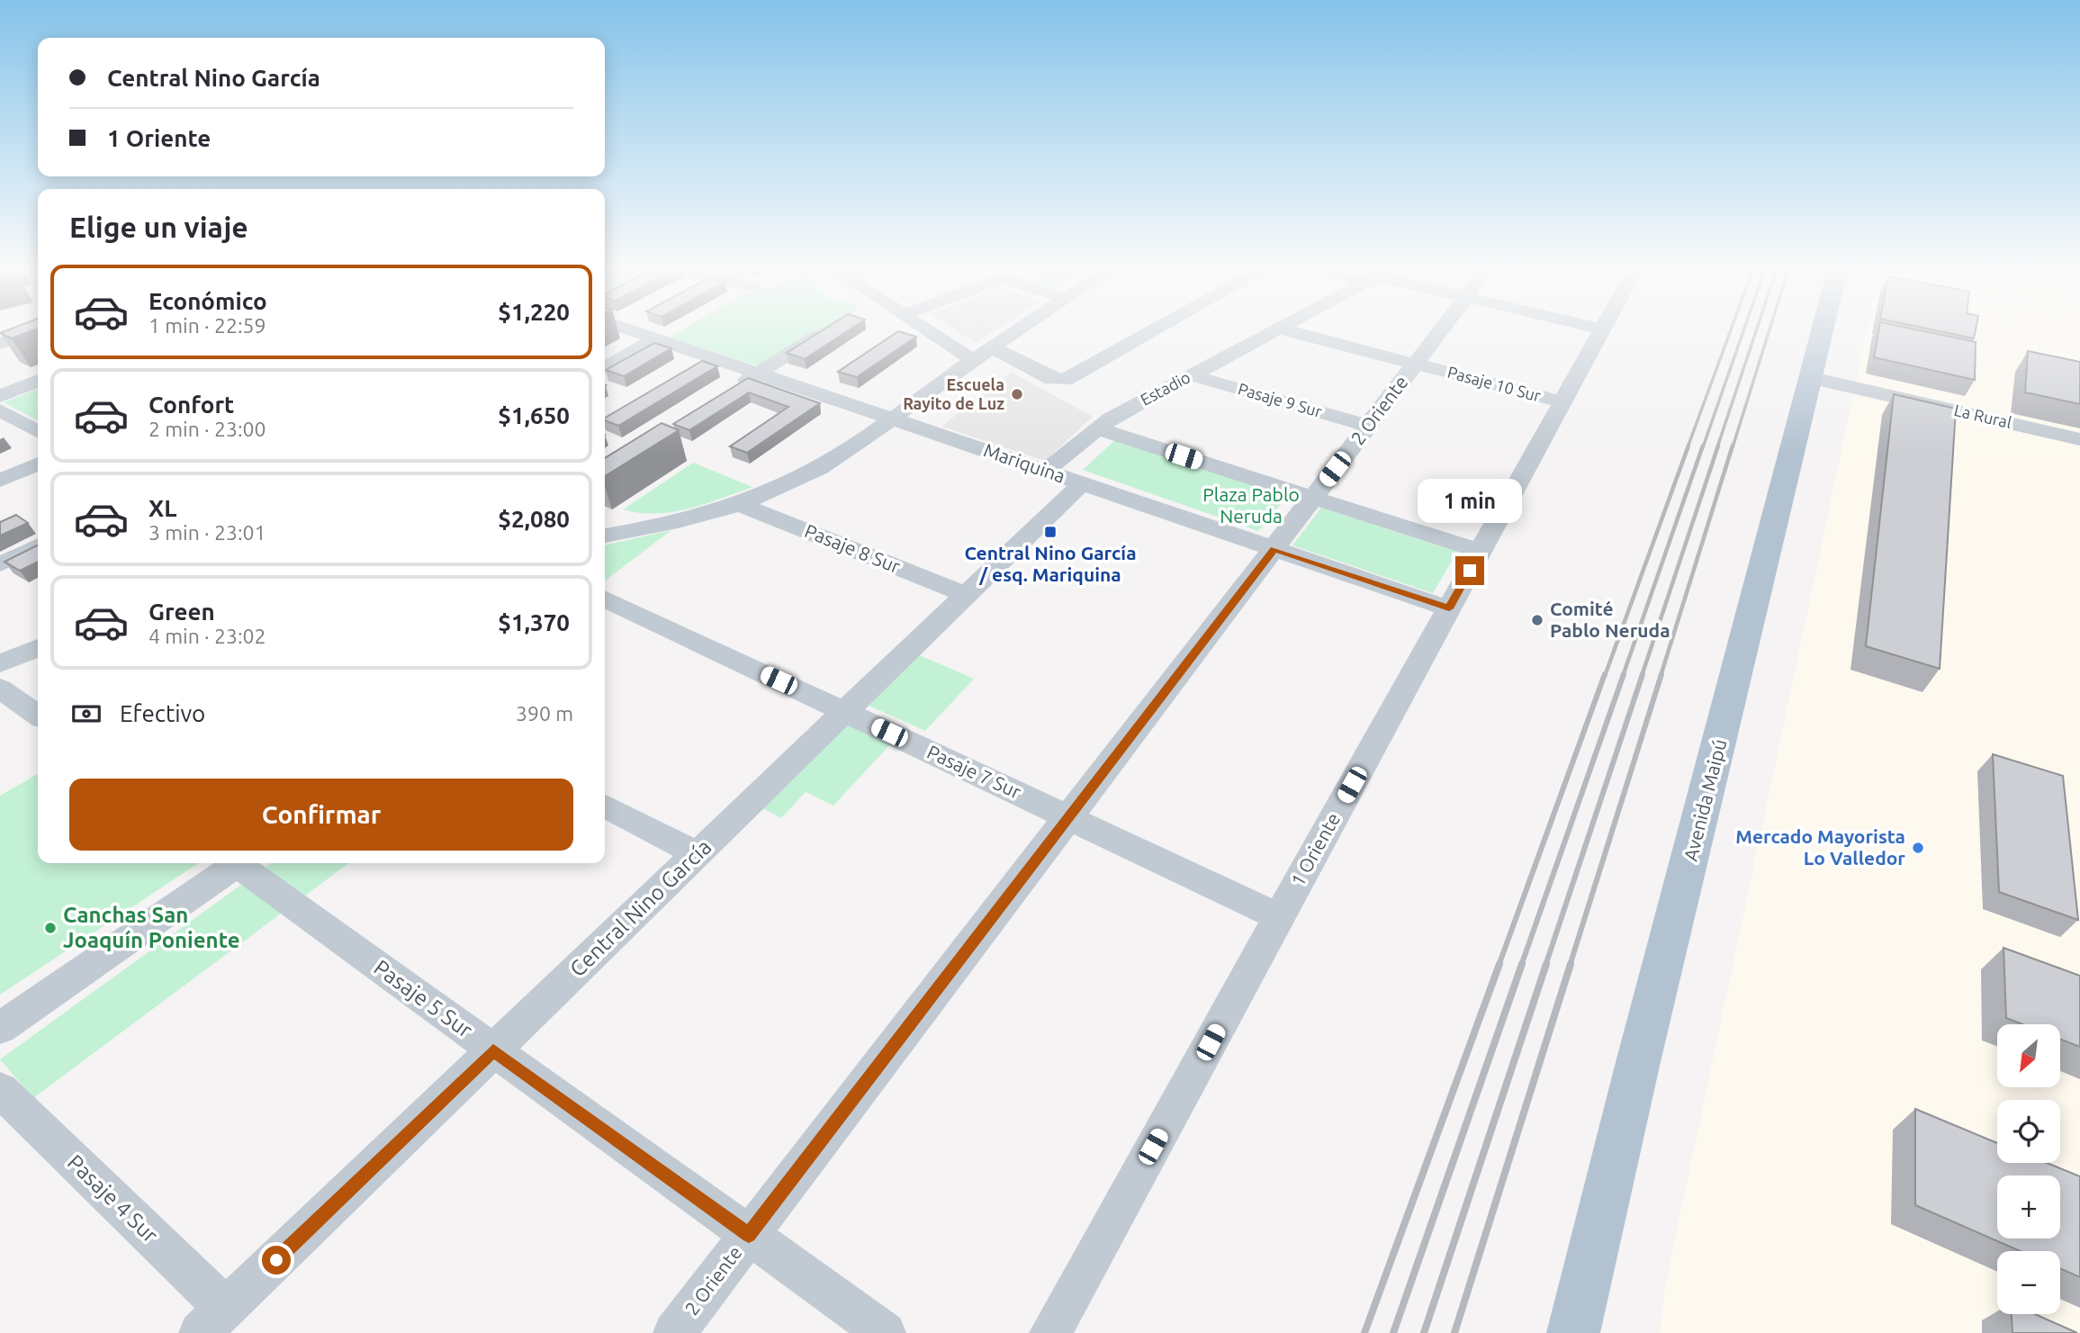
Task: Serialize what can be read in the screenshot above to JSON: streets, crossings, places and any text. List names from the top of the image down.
{
  "streets": {
    "main road": ["Avenida Maipú"],
    "street": [
      "Pasaje 10 Sur",
      "Estadio",
      "Pasaje 9 Sur",
      "2 Oriente",
      "La Rural",
      "Mariquina",
      "Pasaje 8 Sur",
      "Pasaje 7 Sur",
      "1 Oriente",
      "Central Nino García",
      "Pasaje 5 Sur",
      "Pasaje 4 Sur"
    ]
  },
  "crossings": [
    ["Pasaje 10 Sur", "Estadio"],
    ["Pasaje 10 Sur", "2 Oriente"],
    ["Pasaje 10 Sur", "1 Oriente"],
    ["Estadio", "Pasaje 9 Sur"],
    ["Estadio", "Mariquina"],
    ["Pasaje 9 Sur", "2 Oriente"],
    ["2 Oriente", "Mariquina"],
    ["2 Oriente", "Pasaje 7 Sur"],
    ["2 Oriente", "Pasaje 5 Sur"],
    ["La Rural", "Avenida Maipú"],
    ["Mariquina", "1 Oriente"],
    ["Mariquina", "Central Nino García"],
    ["Pasaje 8 Sur", "Central Nino García"],
    ["Pasaje 7 Sur", "1 Oriente"],
    ["Pasaje 7 Sur", "Central Nino García"],
    ["Central Nino García", "Pasaje 5 Sur"],
    ["Central Nino García", "Pasaje 4 Sur"]
  ],
  "parks": ["Plaza Pablo Neruda"],
  "places": {
    "other": [
      "Escuela Rayito de Luz",
      "Comité Pablo Neruda",
      "Mercado Mayorista Lo Valledor",
      "Canchas San Joaquín Poniente"
    ],
    "transit": ["Central Nino García / esq. Mariquina"]
  },
  "north": "bottom left",
  "page": {
    "banner": ["Central Nino García", "1 Oriente"],
    "heading": "Elige un viaje",
    "list": [
      {
        "name": "Económico",
        "note": "1 min · 22:59",
        "value": "$1,220"
      },
      {
        "name": "Confort",
        "note": "2 min · 23:00",
        "value": "$1,650"
      },
      {
        "name": "XL",
        "note": "3 min · 23:01",
        "value": "$2,080"
      },
      {
        "name": "Green",
        "note": "4 min · 23:02",
        "value": "$1,370"
      }
    ],
    "bubble": "1 min",
    "pay": ["Efectivo", "390 m"],
    "buttons": "Confirmar",
    "map_buttons": ["+", "−"]
  }
}
